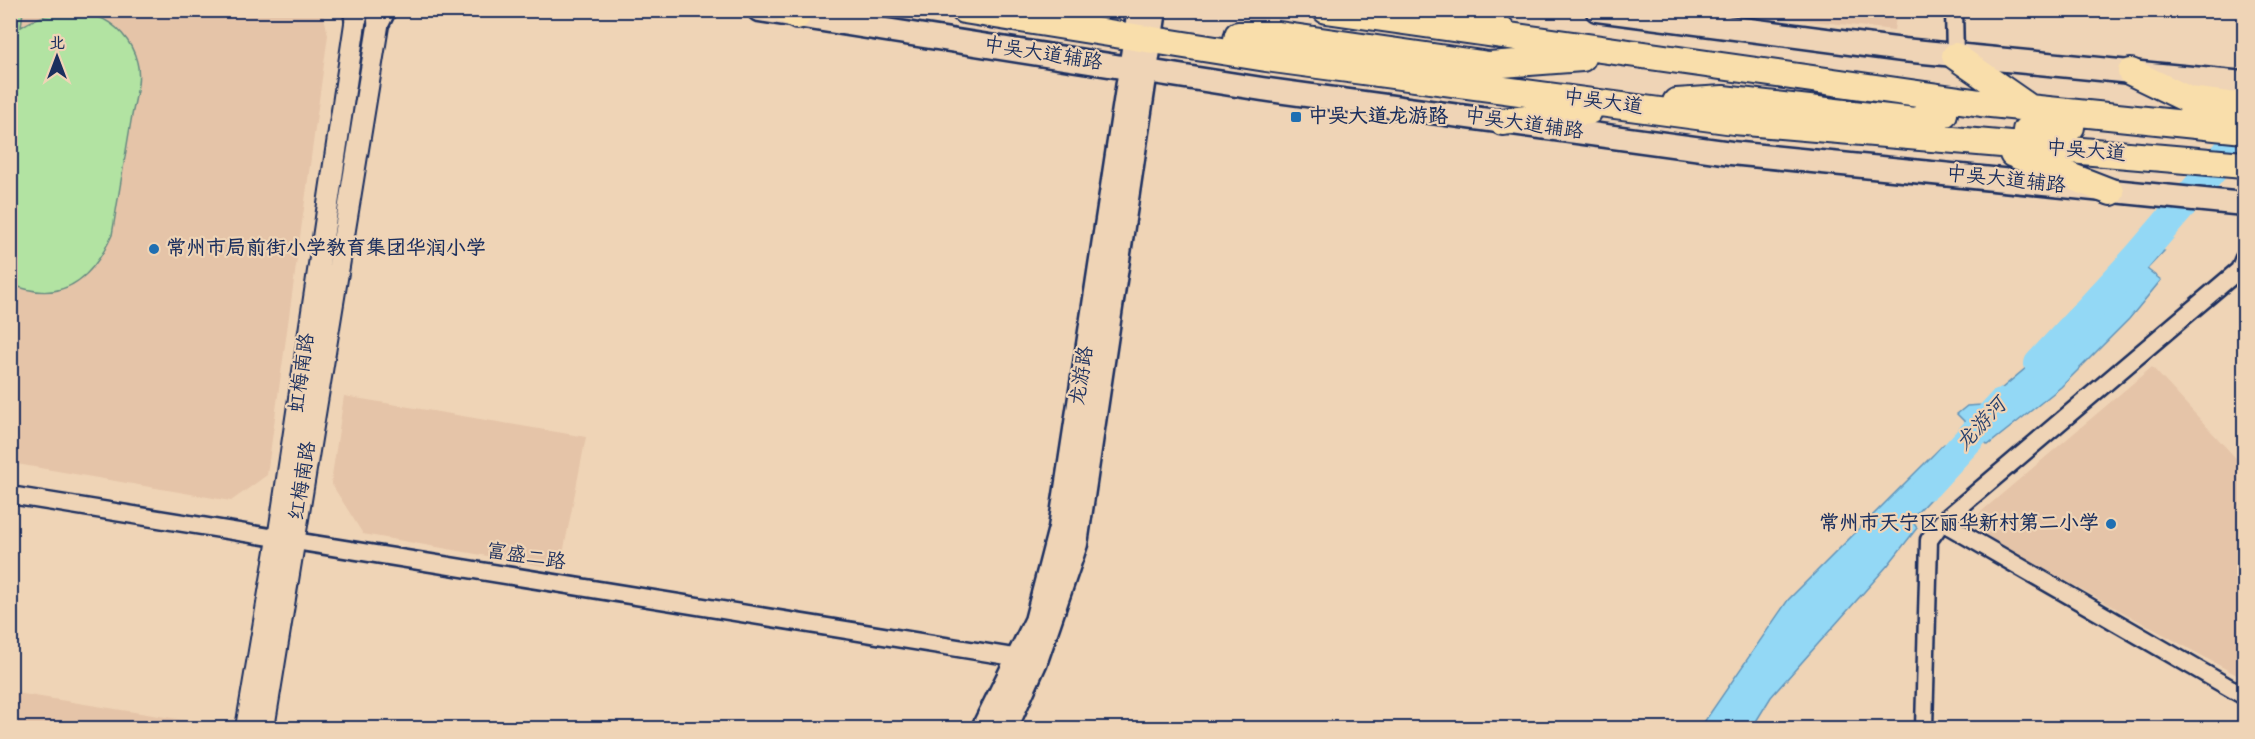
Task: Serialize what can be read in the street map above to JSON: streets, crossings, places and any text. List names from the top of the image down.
{
  "streets": {
    "main road": ["中吴大道辅路", "中吴大道", "龙游路"],
    "street": ["虹梅南路", "红梅南路", "富盛二路"]
  },
  "crossings": [
    ["中吴大道辅路", "龙游路"],
    ["中吴大道", "龙游路"],
    ["虹梅南路", "红梅南路"],
    ["虹梅南路", "富盛二路"],
    ["龙游路", "富盛二路"],
    ["红梅南路", "富盛二路"]
  ],
  "water": ["龙游河"],
  "places": {
    "transit": ["中吴大道龙游路"],
    "other": ["常州市局前街小学教育集团华润小学", "常州市天宁区丽华新村第二小学"]
  },
  "north": "top"
}
